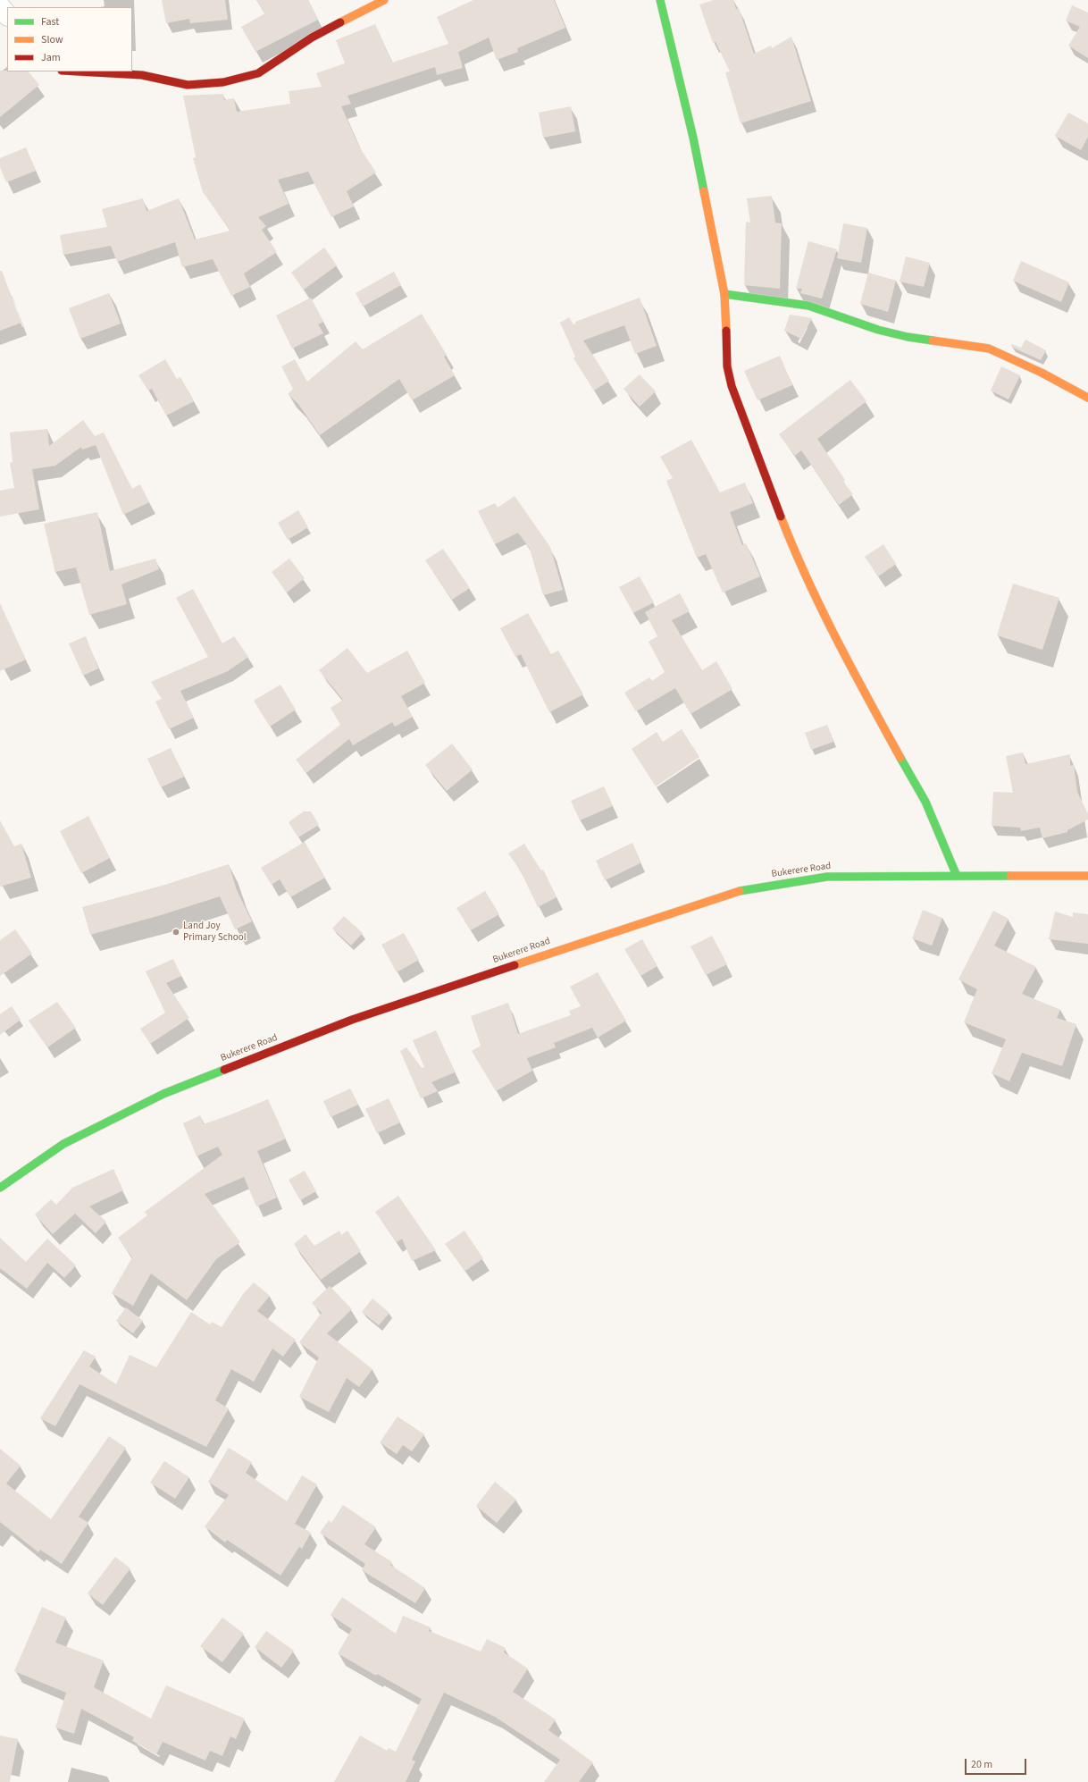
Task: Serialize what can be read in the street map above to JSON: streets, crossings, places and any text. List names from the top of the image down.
{
  "streets": {
    "street": ["Bukerere Road"]
  },
  "places": ["Land Joy Primary School"],
  "legend": ["Fast", "Slow", "Jam"],
  "scale_bar": "20 m"
}
